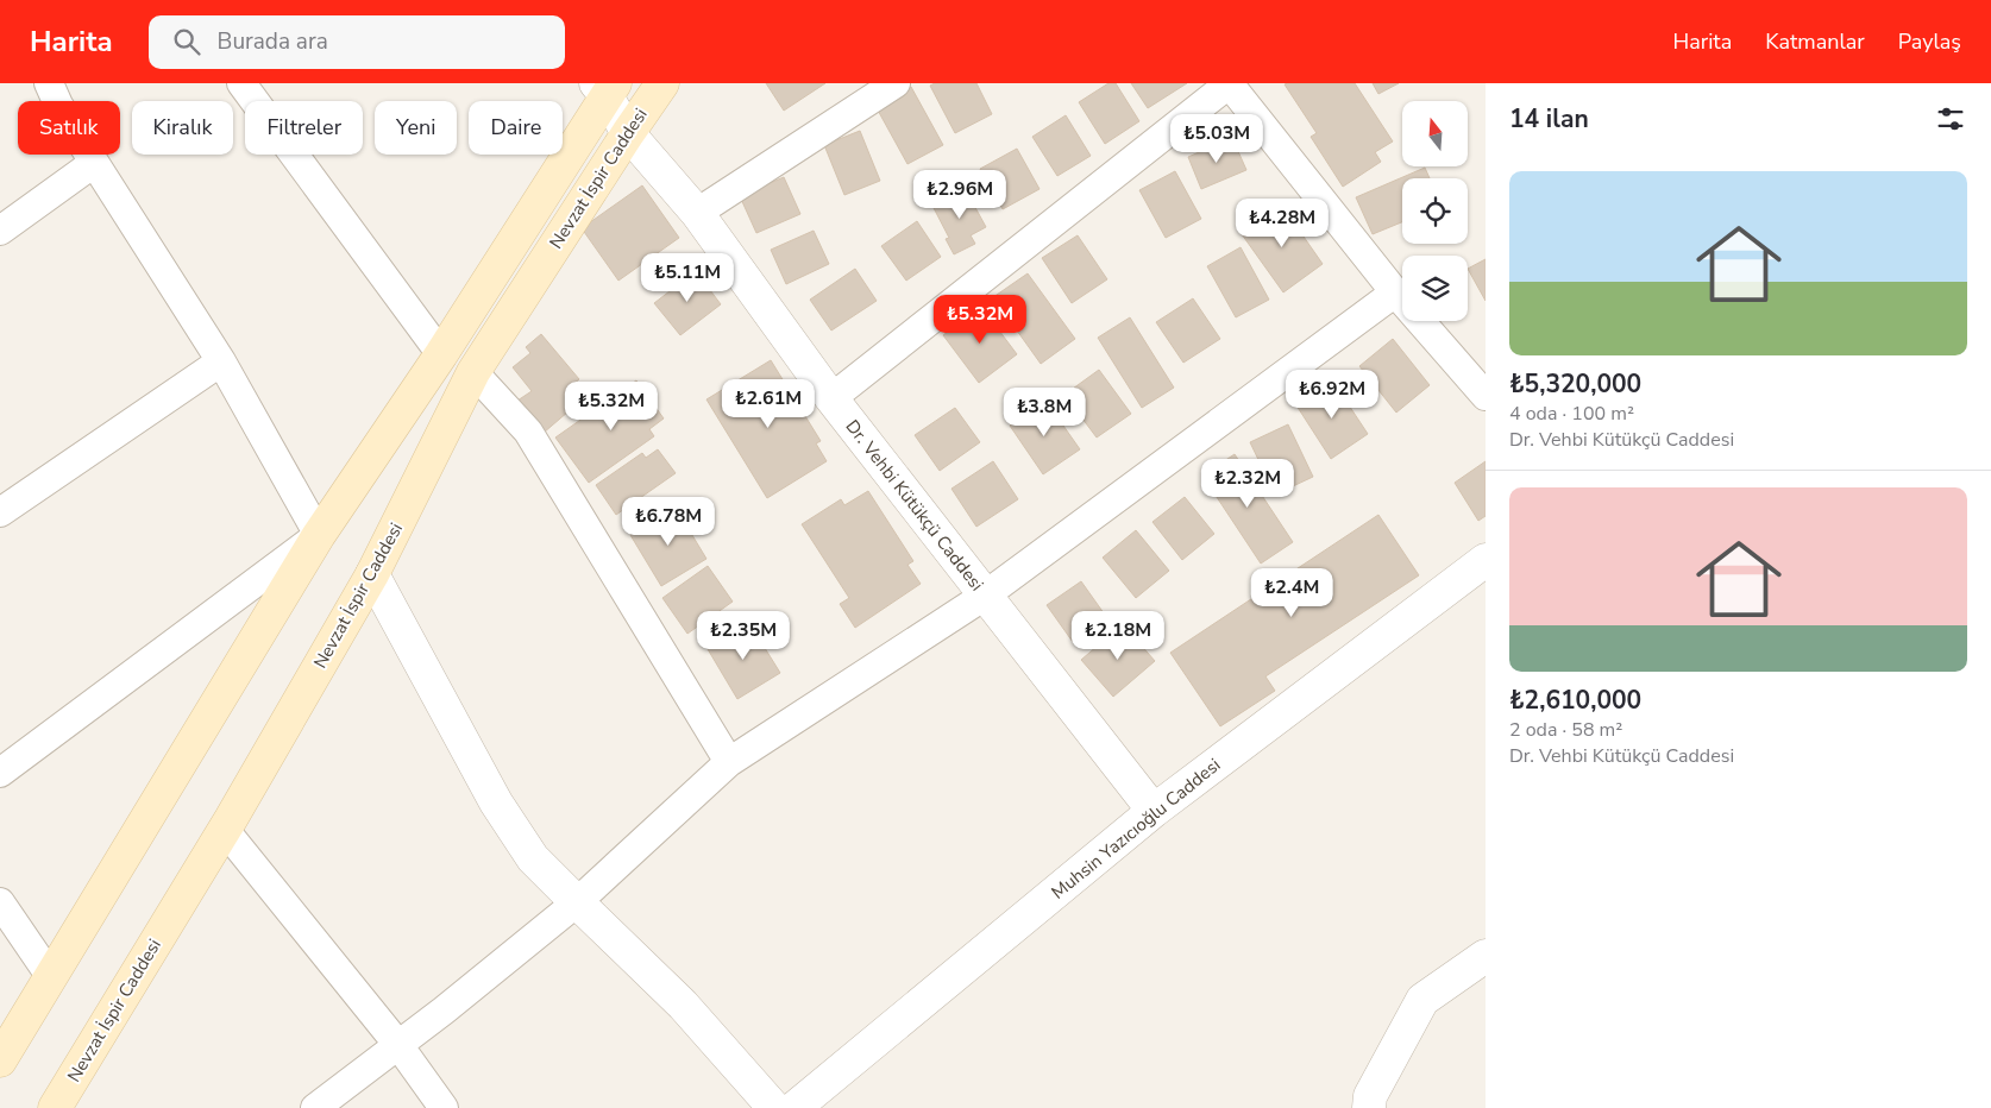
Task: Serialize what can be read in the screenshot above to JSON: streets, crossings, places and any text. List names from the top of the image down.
{
  "streets": {
    "main road": ["Nevzat İspir Caddesi"],
    "street": ["Dr. Vehbi Kütükçü Caddesi", "Muhsin Yazıcıoğlu Caddesi"]
  },
  "crossings": [
    ["Nevzat İspir Caddesi", "Dr. Vehbi Kütükçü Caddesi"],
    ["Dr. Vehbi Kütükçü Caddesi", "Muhsin Yazıcıoğlu Caddesi"]
  ],
  "north": "top",
  "page": {
    "header": "Harita",
    "search": "Burada ara",
    "nav": ["Harita", "Katmanlar", "Paylaş"],
    "heading": "14 ilan",
    "chip": [
      "Satılık",
      "Kiralık",
      "Filtreler",
      "Yeni",
      "Daire"
    ],
    "price": [
      "₺5.03M",
      "₺2.96M",
      "₺4.28M",
      "₺5.11M",
      "₺5.32M",
      "₺6.92M",
      "₺2.61M",
      "₺5.32M",
      "₺3.8M",
      "₺2.32M",
      "₺6.78M",
      "₺2.4M",
      "₺2.35M",
      "₺2.18M"
    ],
    "list": [
      {
        "name": "₺5,320,000",
        "note": "4 oda · 100 m² · Dr. Vehbi Kütükçü Caddesi"
      },
      {
        "name": "₺2,610,000",
        "note": "2 oda · 58 m² · Dr. Vehbi Kütükçü Caddesi"
      }
    ]
  }
}
